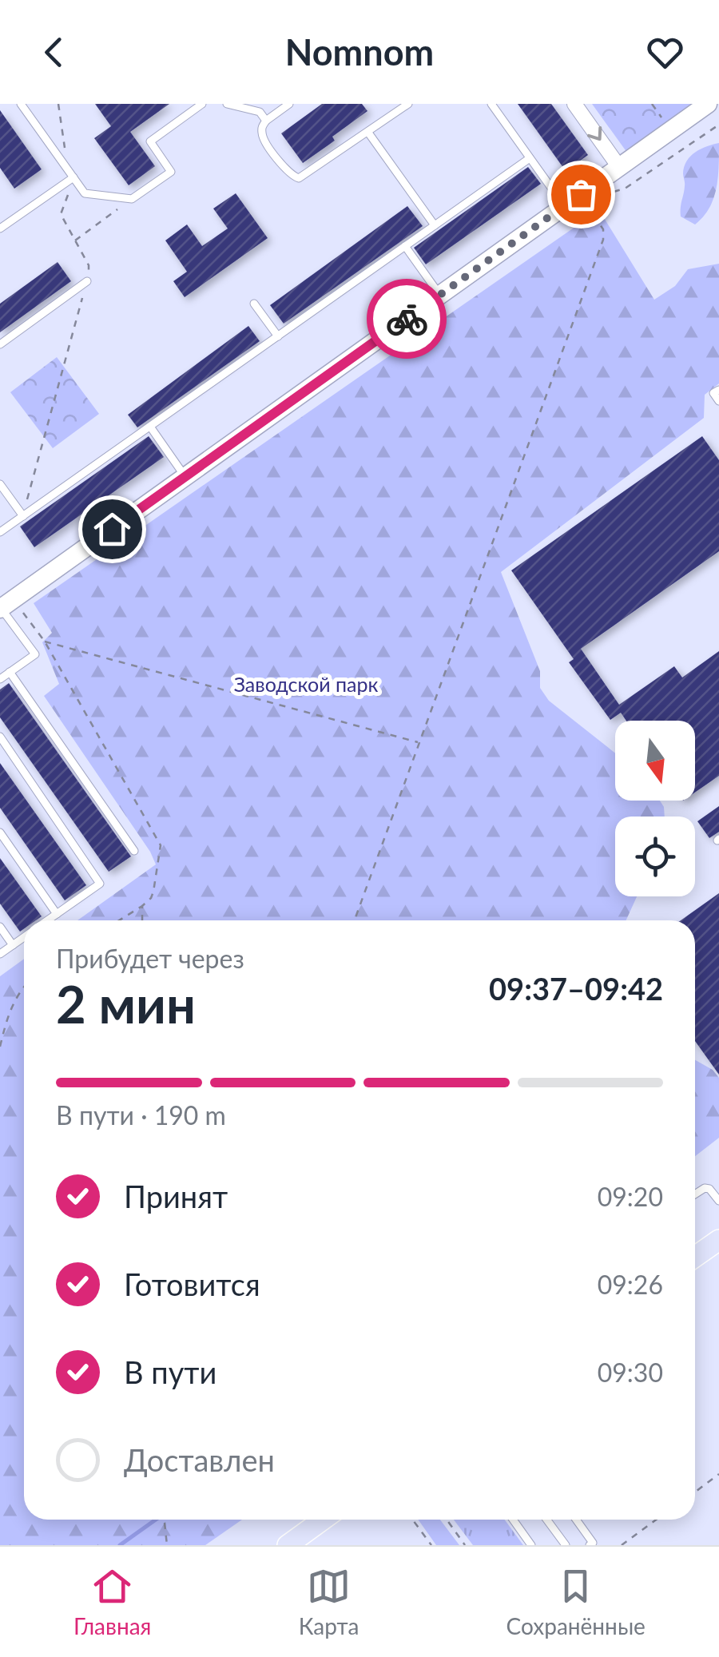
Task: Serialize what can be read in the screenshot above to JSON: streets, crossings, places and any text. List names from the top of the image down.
{
  "parks": ["Заводской парк"],
  "north": "bottom",
  "page": {
    "header": "Nomnom",
    "heading": ["2 мин", "Прибудет через", "09:37–09:42"],
    "bar": "В пути · 190 m",
    "list": [
      ["Принят", "09:20"],
      ["Готовится", "09:26"],
      ["В пути", "09:30"],
      "Доставлен"
    ],
    "tabs": ["Главная", "Карта", "Сохранённые"]
  }
}
